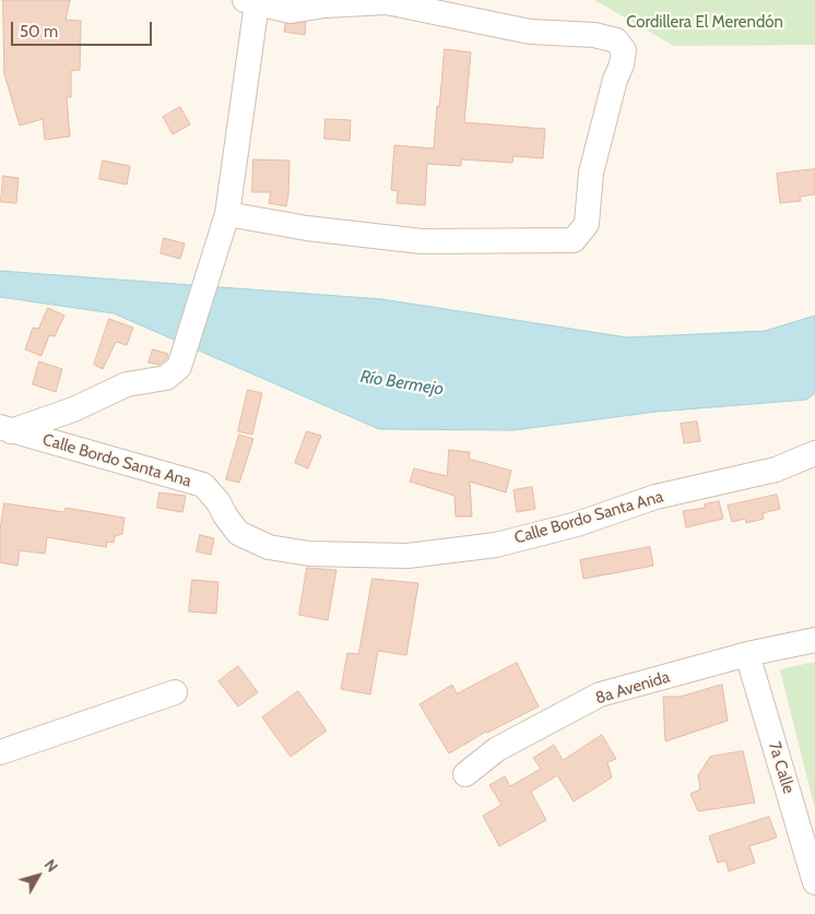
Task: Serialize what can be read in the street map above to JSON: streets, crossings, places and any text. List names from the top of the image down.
{
  "streets": {
    "street": ["Calle Bordo Santa Ana", "8a Avenida", "7a Calle"]
  },
  "crossings": [
    ["8a Avenida", "7a Calle"]
  ],
  "water": ["Río Bermejo"],
  "parks": ["Cordillera El Merendón"],
  "scale_bar": "50 m",
  "north": "top right"
}
